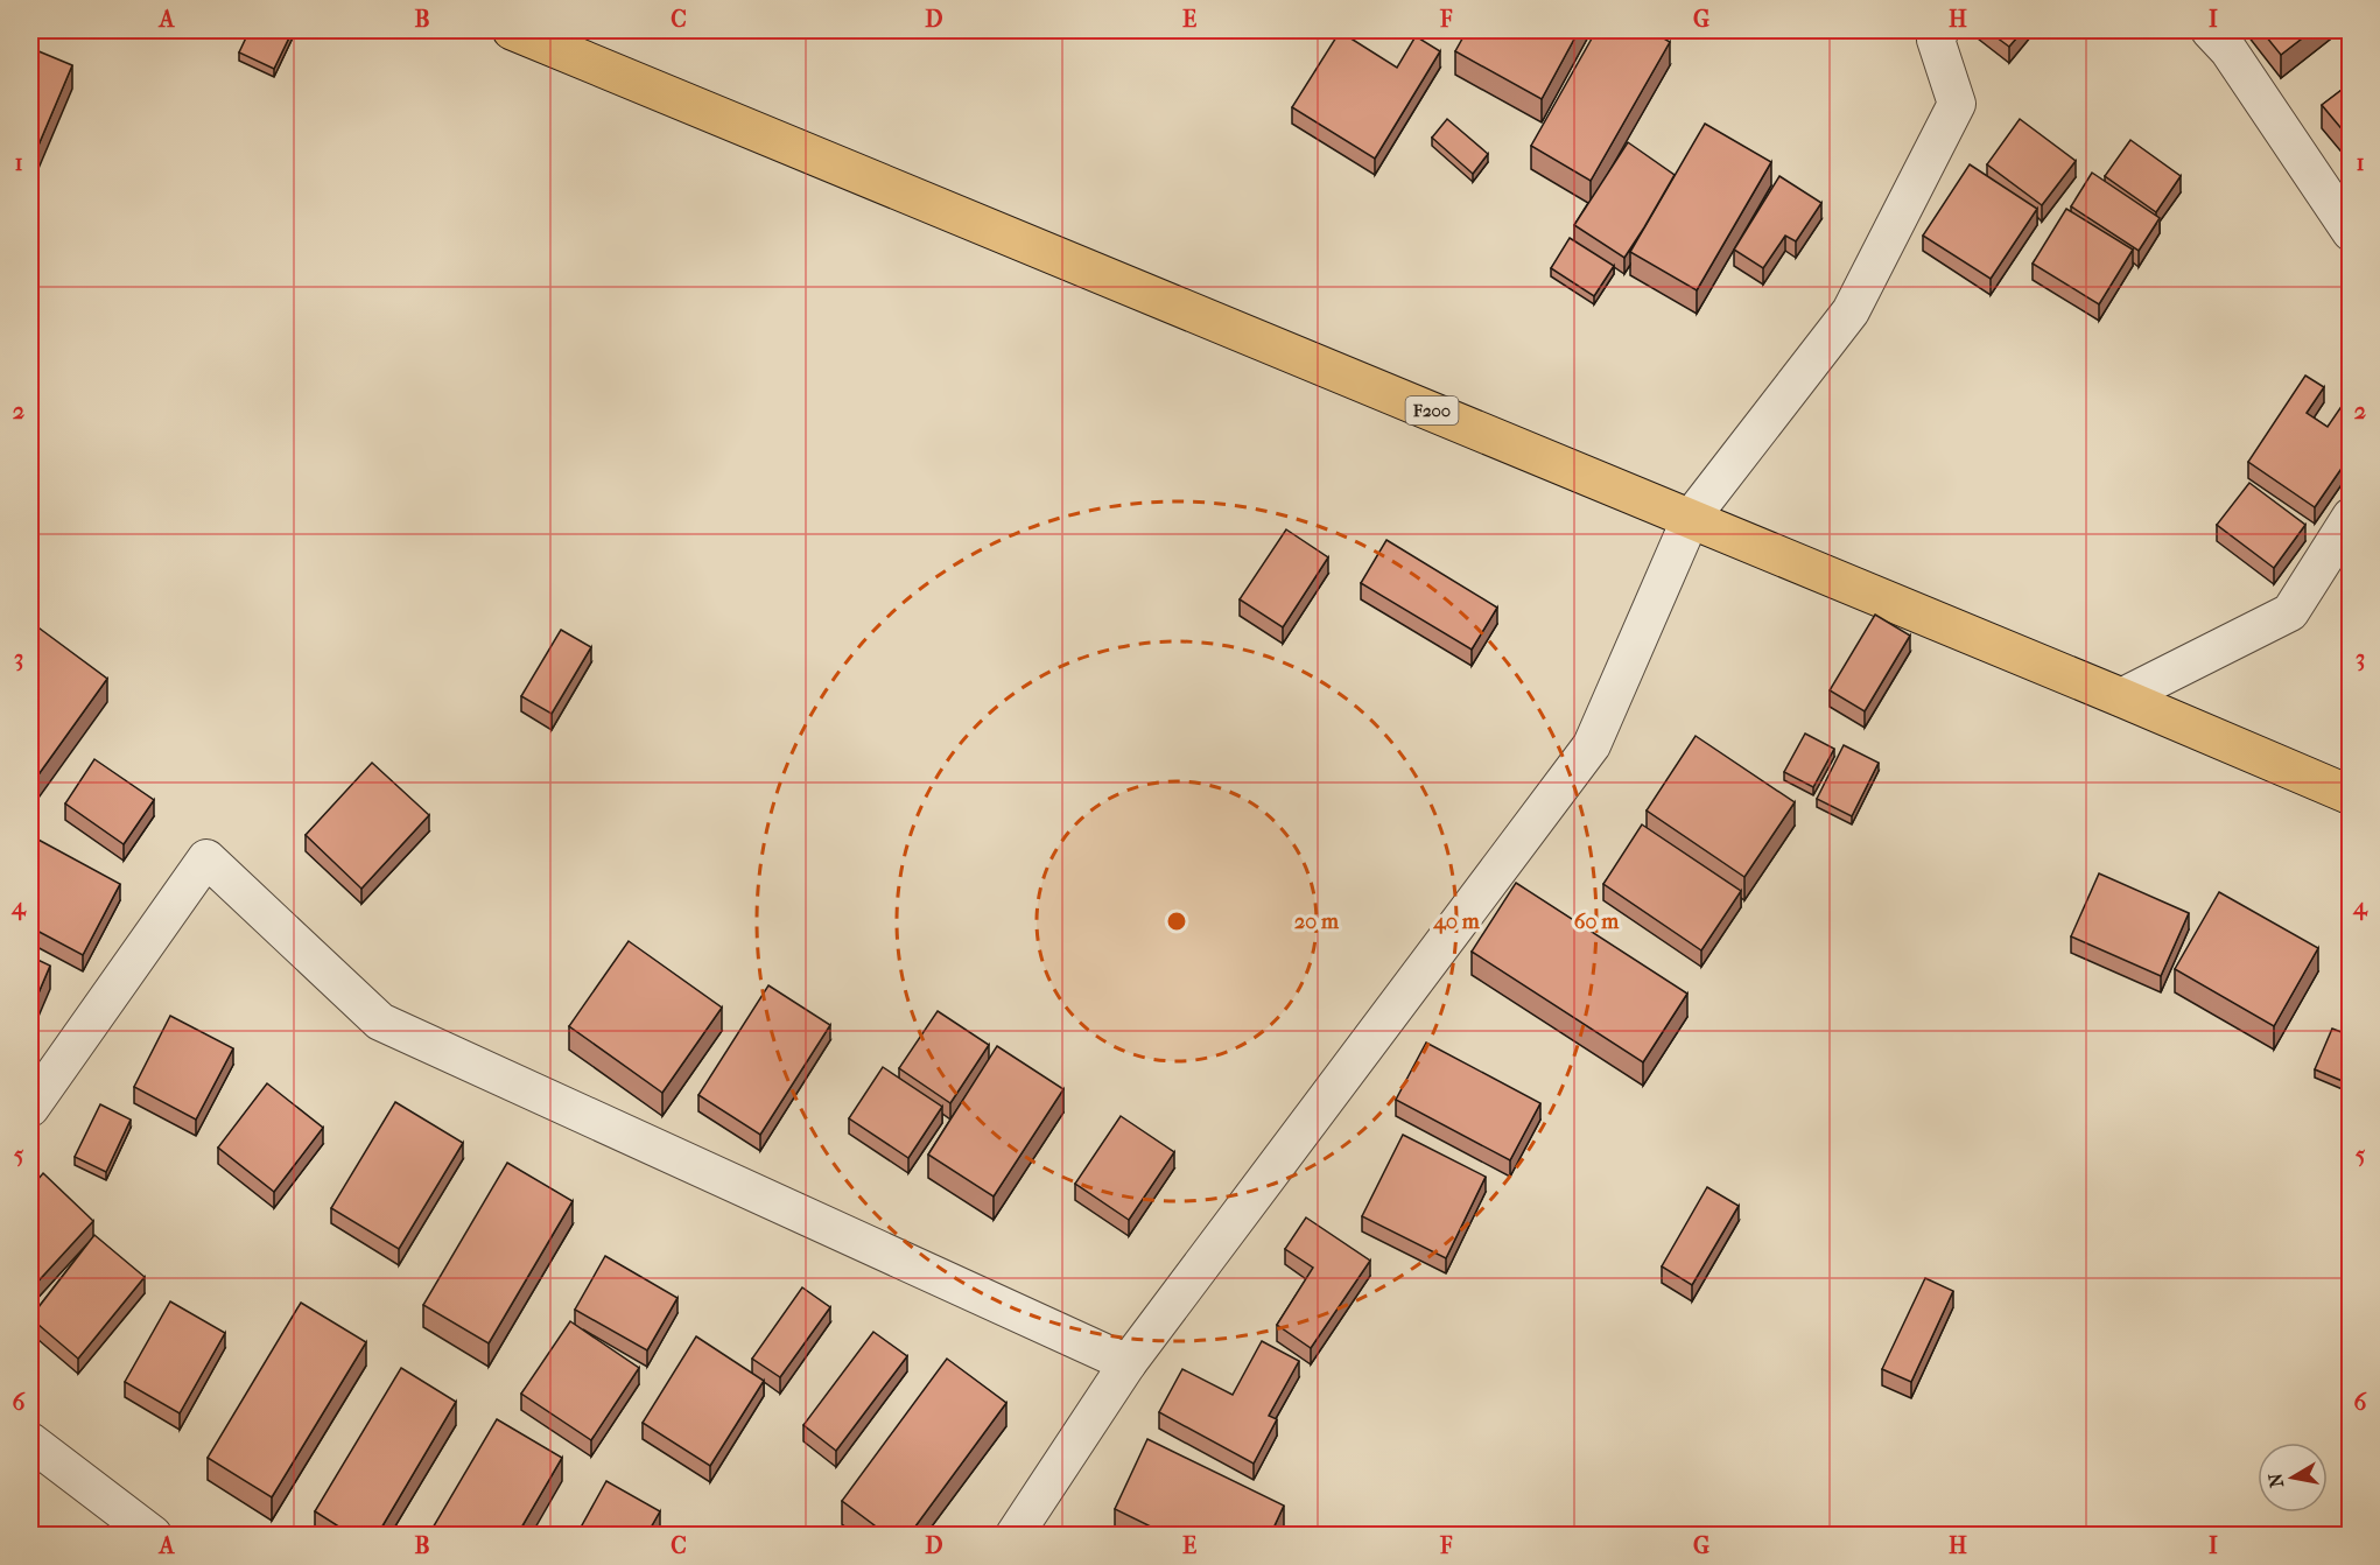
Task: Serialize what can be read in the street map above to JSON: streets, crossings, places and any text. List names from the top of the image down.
{
  "streets": {
    "main road": ["F200"]
  },
  "north": "left",
  "grid": {
    "columns": [
      "A",
      "B",
      "C",
      "D",
      "E",
      "F",
      "G",
      "H",
      "I"
    ],
    "rows": [
      "1",
      "2",
      "3",
      "4",
      "5",
      "6"
    ]
  },
  "rings": ["20 m", "40 m", "60 m"]
}
